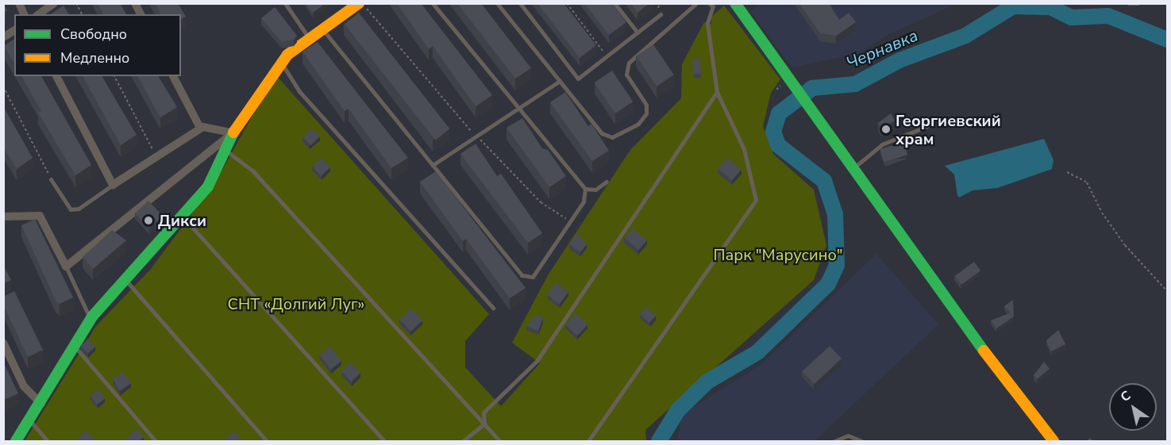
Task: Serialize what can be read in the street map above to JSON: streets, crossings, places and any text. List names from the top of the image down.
{
  "water": ["Чернавка"],
  "parks": ["Парк \"Марусино\"", "СНТ «Долгий Луг»"],
  "places": ["Георгиевский храм", "Дикси"],
  "legend": ["Свободно", "Медленно"],
  "north": "top left"
}
